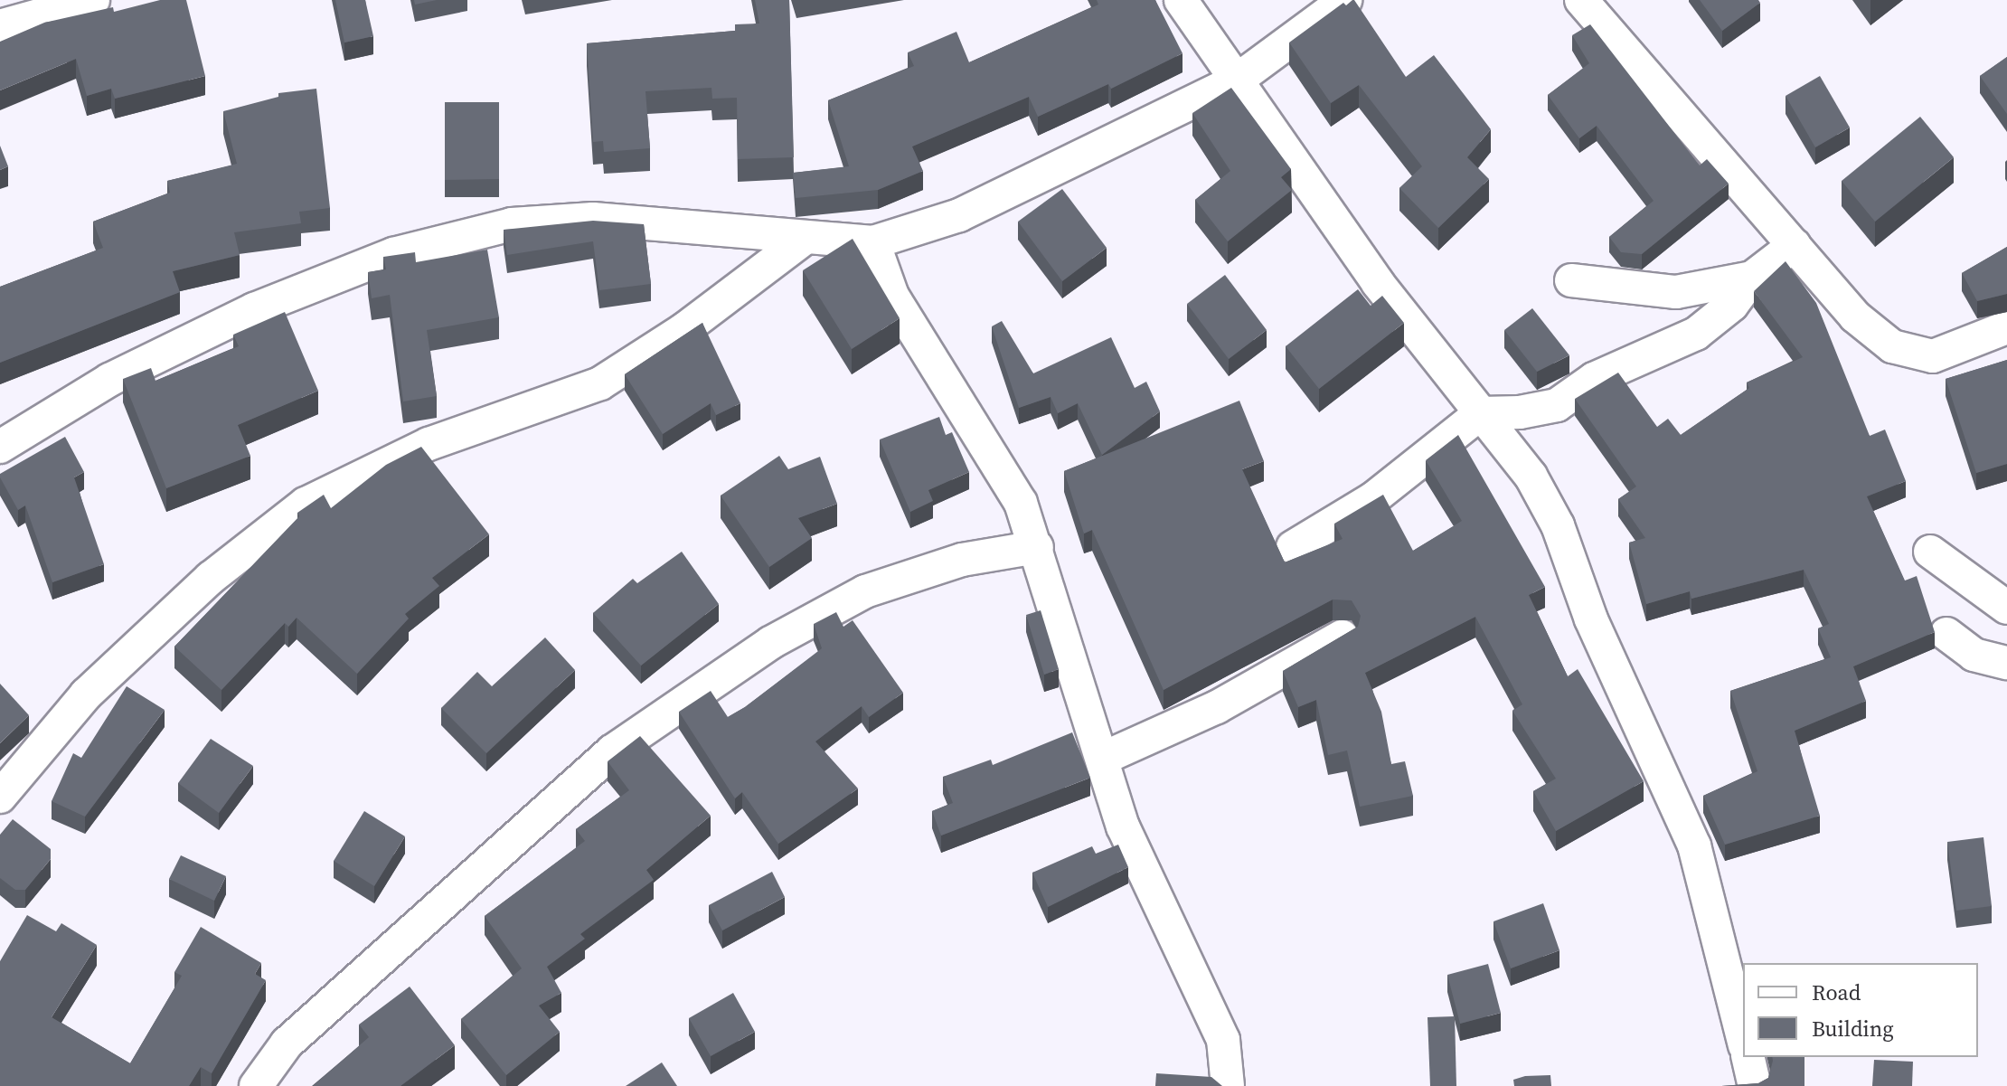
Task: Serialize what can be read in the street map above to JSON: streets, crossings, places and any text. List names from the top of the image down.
{
  "legend": ["Road", "Building"]
}
